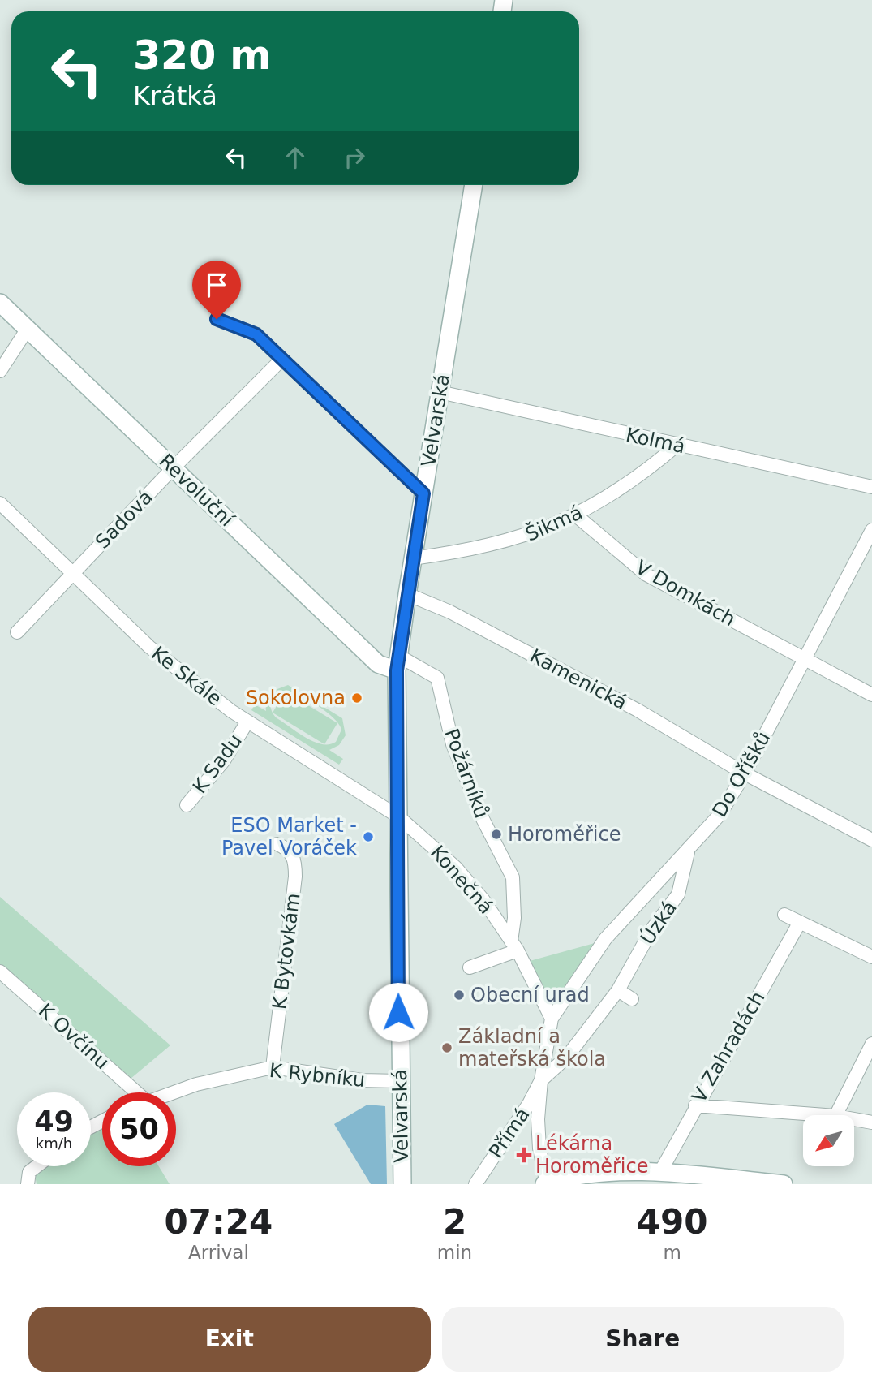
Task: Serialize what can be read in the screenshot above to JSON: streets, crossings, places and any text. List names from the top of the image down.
{
  "streets": {
    "main road": ["Velvarská", "Revoluční"],
    "street": [
      "Kolmá",
      "Sadová",
      "Šikmá",
      "V Domkách",
      "Ke Skále",
      "Kamenická",
      "K Sadu",
      "Požárníků",
      "Do Oříšků",
      "Konečná",
      "Úzká",
      "K Bytovkám",
      "K Ovčínu",
      "V Zahradách",
      "K Rybníku",
      "Přímá"
    ]
  },
  "crossings": [
    ["Velvarská", "Kolmá"],
    ["Velvarská", "Revoluční"],
    ["Velvarská", "Šikmá"],
    ["Velvarská", "Ke Skále"],
    ["Velvarská", "Kamenická"],
    ["Velvarská", "Požárníků"],
    ["Velvarská", "Konečná"],
    ["Velvarská", "K Rybníku"],
    ["Kolmá", "Šikmá"],
    ["Revoluční", "Sadová"],
    ["Revoluční", "Požárníků"],
    ["Sadová", "Ke Skále"],
    ["Šikmá", "V Domkách"],
    ["V Domkách", "Do Oříšků"],
    ["Ke Skále", "K Sadu"],
    ["Ke Skále", "Konečná"],
    ["Kamenická", "Do Oříšků"],
    ["Požárníků", "Konečná"],
    ["Do Oříšků", "Konečná"],
    ["Do Oříšků", "Úzká"],
    ["Úzká", "Přímá"],
    ["K Bytovkám", "K Rybníku"]
  ],
  "places": {
    "other": [
      "Sokolovna",
      "Horoměřice",
      "ESO Market - Pavel Voráček",
      "Obecní urad",
      "Základní a mateřská škola"
    ],
    "health": ["Lékárna Horoměřice"]
  },
  "north": "bottom left",
  "page": {
    "turn": ["320 m", "Krátká"],
    "speed": "49 km/h",
    "limit": "50",
    "eta": [
      "07:24",
      "Arrival",
      "2",
      "min",
      "490",
      "m"
    ],
    "buttons": ["Exit", "Share"]
  }
}
